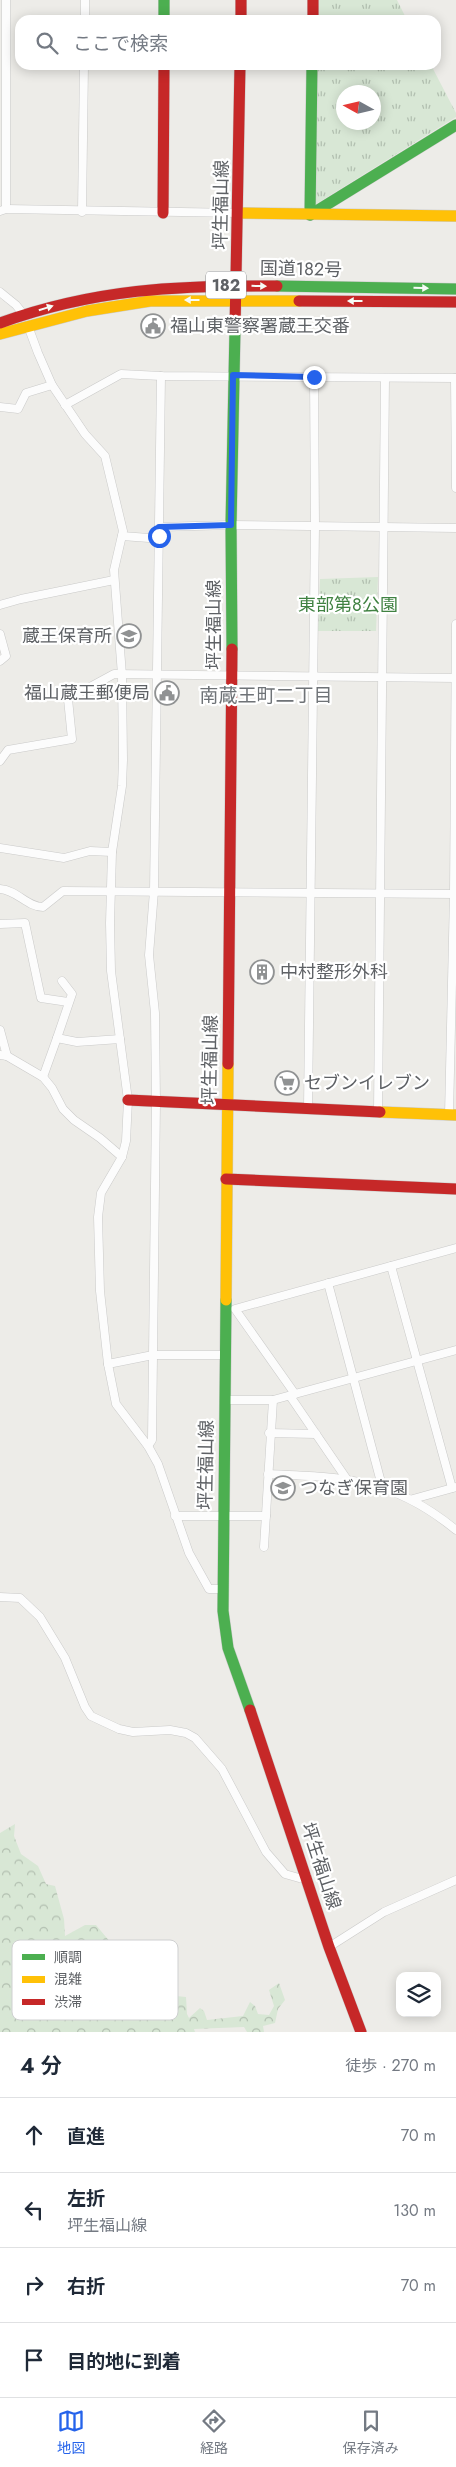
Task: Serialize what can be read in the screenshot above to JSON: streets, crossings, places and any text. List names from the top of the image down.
{
  "streets": {
    "main road": ["坪生福山線", "国道182号", "182"]
  },
  "crossings": [
    ["坪生福山線", "国道182号"]
  ],
  "districts": ["南蔵王町二丁目"],
  "parks": ["東部第8公園"],
  "places": {
    "public building": ["福山東警察署蔵王交番", "福山蔵王郵便局"],
    "school or university": ["蔵王保育所", "つなぎ保育園"],
    "building": ["中村整形外科"],
    "supermarket": ["セブンイレブン"]
  },
  "legend": ["順調", "混雑", "渋滞"],
  "north": "left",
  "page": {
    "search": "ここで検索",
    "heading": ["4 分", "徒歩 · 270 m"],
    "list": [
      ["直進", "70 m"],
      ["左折", "坪生福山線", "130 m"],
      ["右折", "70 m"],
      "目的地に到着"
    ],
    "nav": ["地図", "経路", "保存済み"]
  }
}
